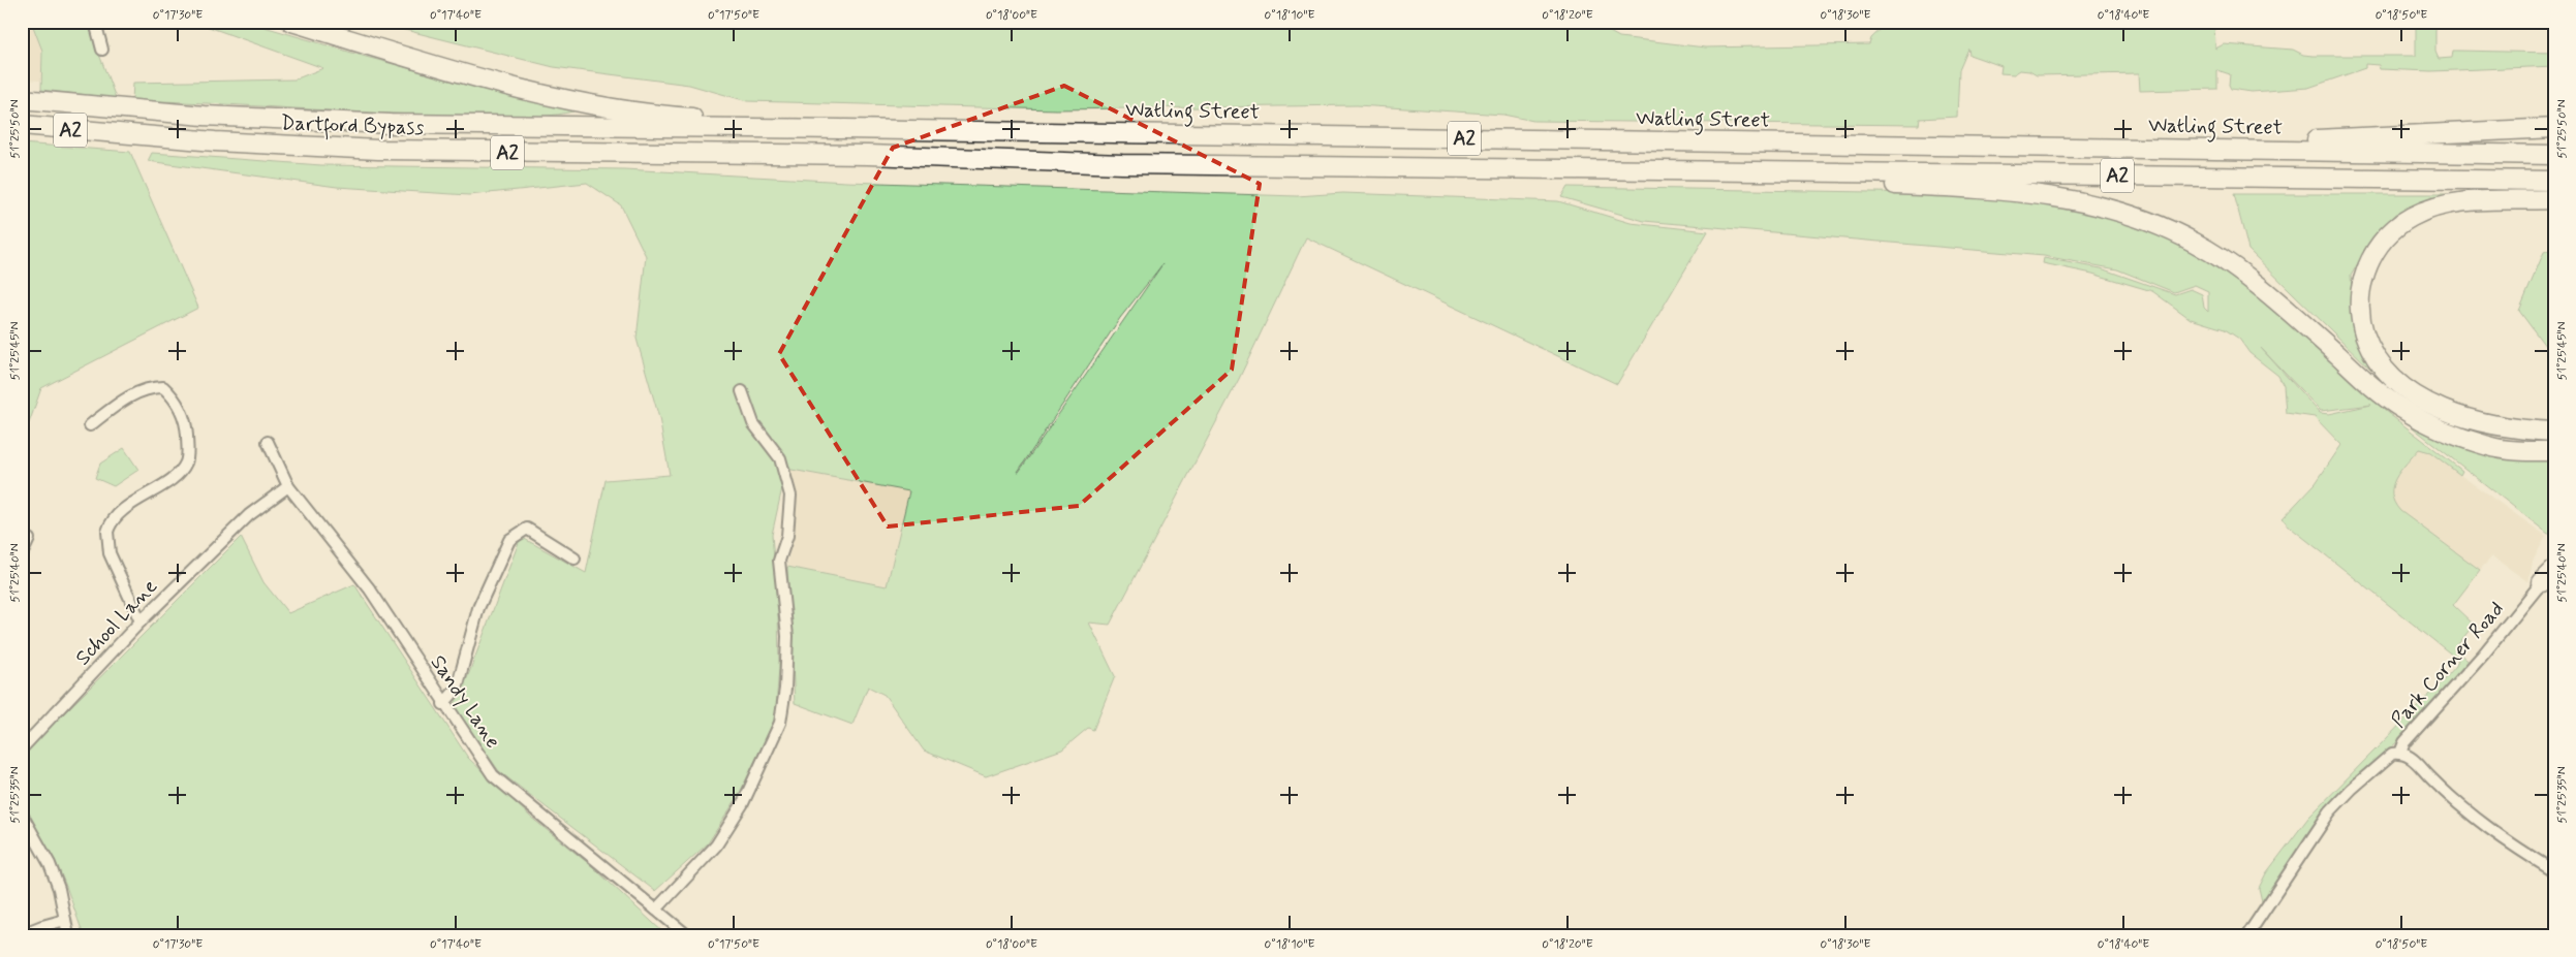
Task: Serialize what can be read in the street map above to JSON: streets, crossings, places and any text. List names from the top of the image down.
{
  "streets": {
    "highway": ["Watling Street", "Dartford Bypass", "A2"],
    "street": ["School Lane", "Park Corner Road", "Sandy Lane"]
  },
  "crossings": [
    ["Watling Street", "Dartford Bypass"],
    ["Watling Street", "A2"],
    ["Dartford Bypass", "A2"],
    ["School Lane", "Sandy Lane"]
  ],
  "coordinates": [
    "0°17'30\"E",
    "0°17'40\"E",
    "0°17'50\"E",
    "0°18'00\"E",
    "0°18'10\"E",
    "0°18'20\"E",
    "0°18'30\"E",
    "0°18'40\"E",
    "0°18'50\"E",
    "51°25'50\"N",
    "51°25'45\"N",
    "51°25'40\"N",
    "51°25'35\"N"
  ]
}
